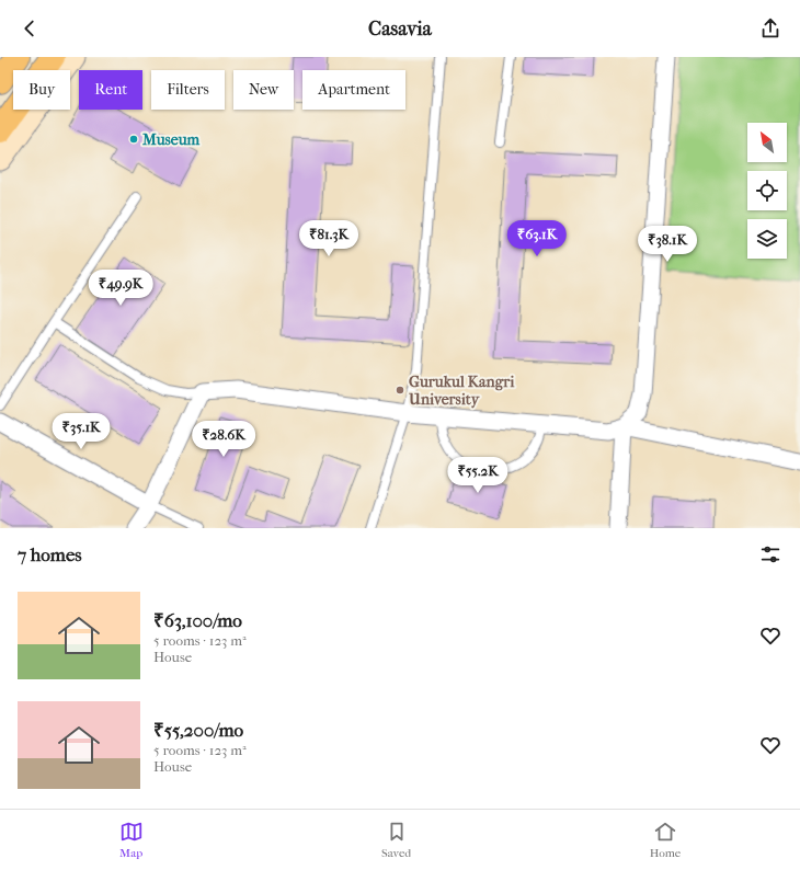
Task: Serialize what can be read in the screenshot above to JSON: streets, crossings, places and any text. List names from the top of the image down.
{
  "places": ["Museum", "Gurukul Kangri University"],
  "north": "top left",
  "page": {
    "header": "Casavia",
    "chip": [
      "Buy",
      "Rent",
      "Filters",
      "New",
      "Apartment"
    ],
    "price": [
      "₹81.3K",
      "₹63.1K",
      "₹38.1K",
      "₹49.9K",
      "₹35.1K",
      "₹28.6K",
      "₹55.2K"
    ],
    "heading": "7 homes",
    "list": [
      {
        "name": "₹63,100/mo",
        "note": "5 rooms · 123 m² · House"
      },
      {
        "name": "₹55,200/mo",
        "note": "5 rooms · 123 m² · House"
      }
    ],
    "tabs": ["Map", "Saved", "Home"]
  }
}
